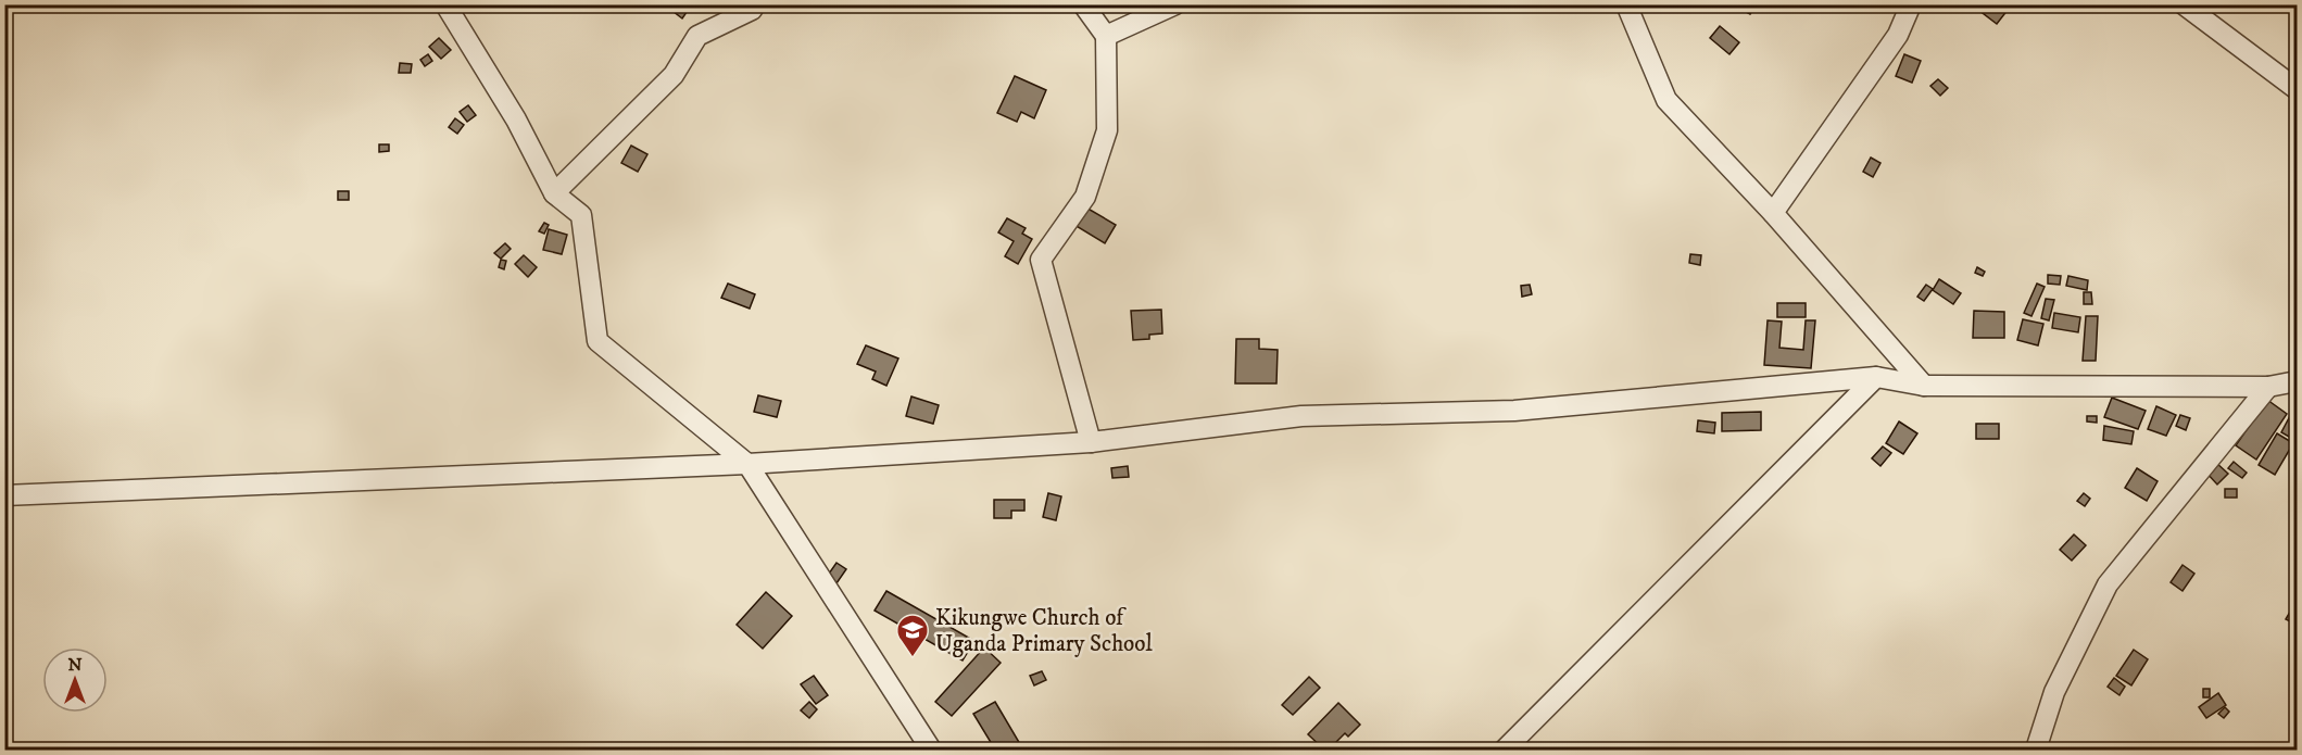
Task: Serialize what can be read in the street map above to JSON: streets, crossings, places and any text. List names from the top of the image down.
{
  "places": {
    "school or university": ["Kikungwe Church of Uganda Primary School"]
  },
  "north": "top"
}
